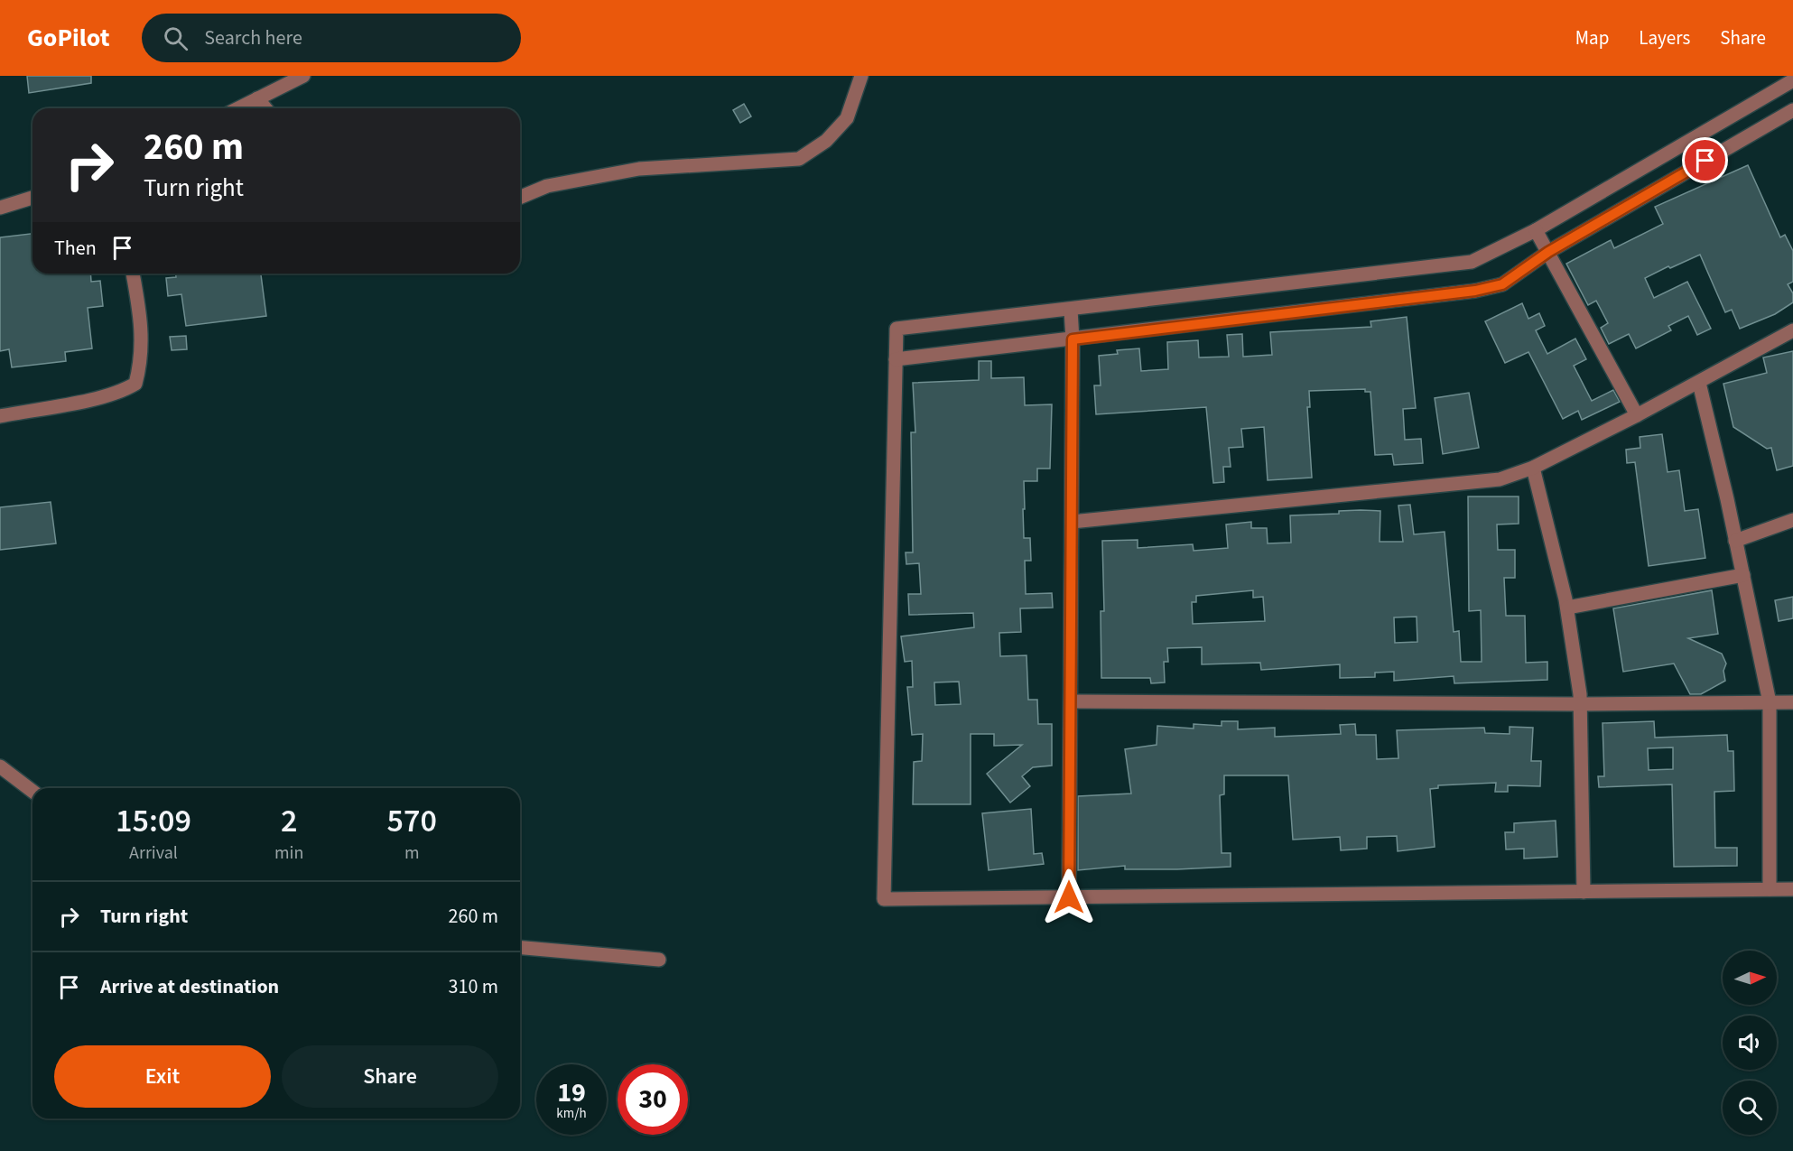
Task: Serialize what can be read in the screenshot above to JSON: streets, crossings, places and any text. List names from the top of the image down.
{
  "north": "right",
  "page": {
    "header": "GoPilot",
    "search": "Search here",
    "nav": ["Map", "Layers", "Share"],
    "turn": ["260 m", "Turn right"],
    "then": "Then",
    "eta": [
      "15:09",
      "Arrival",
      "2",
      "min",
      "570",
      "m"
    ],
    "list": [
      {
        "name": "Turn right",
        "value": "260 m"
      },
      {
        "name": "Arrive at destination",
        "value": "310 m"
      }
    ],
    "buttons": ["Exit", "Share"],
    "speed": "19 km/h",
    "limit": "30"
  }
}
